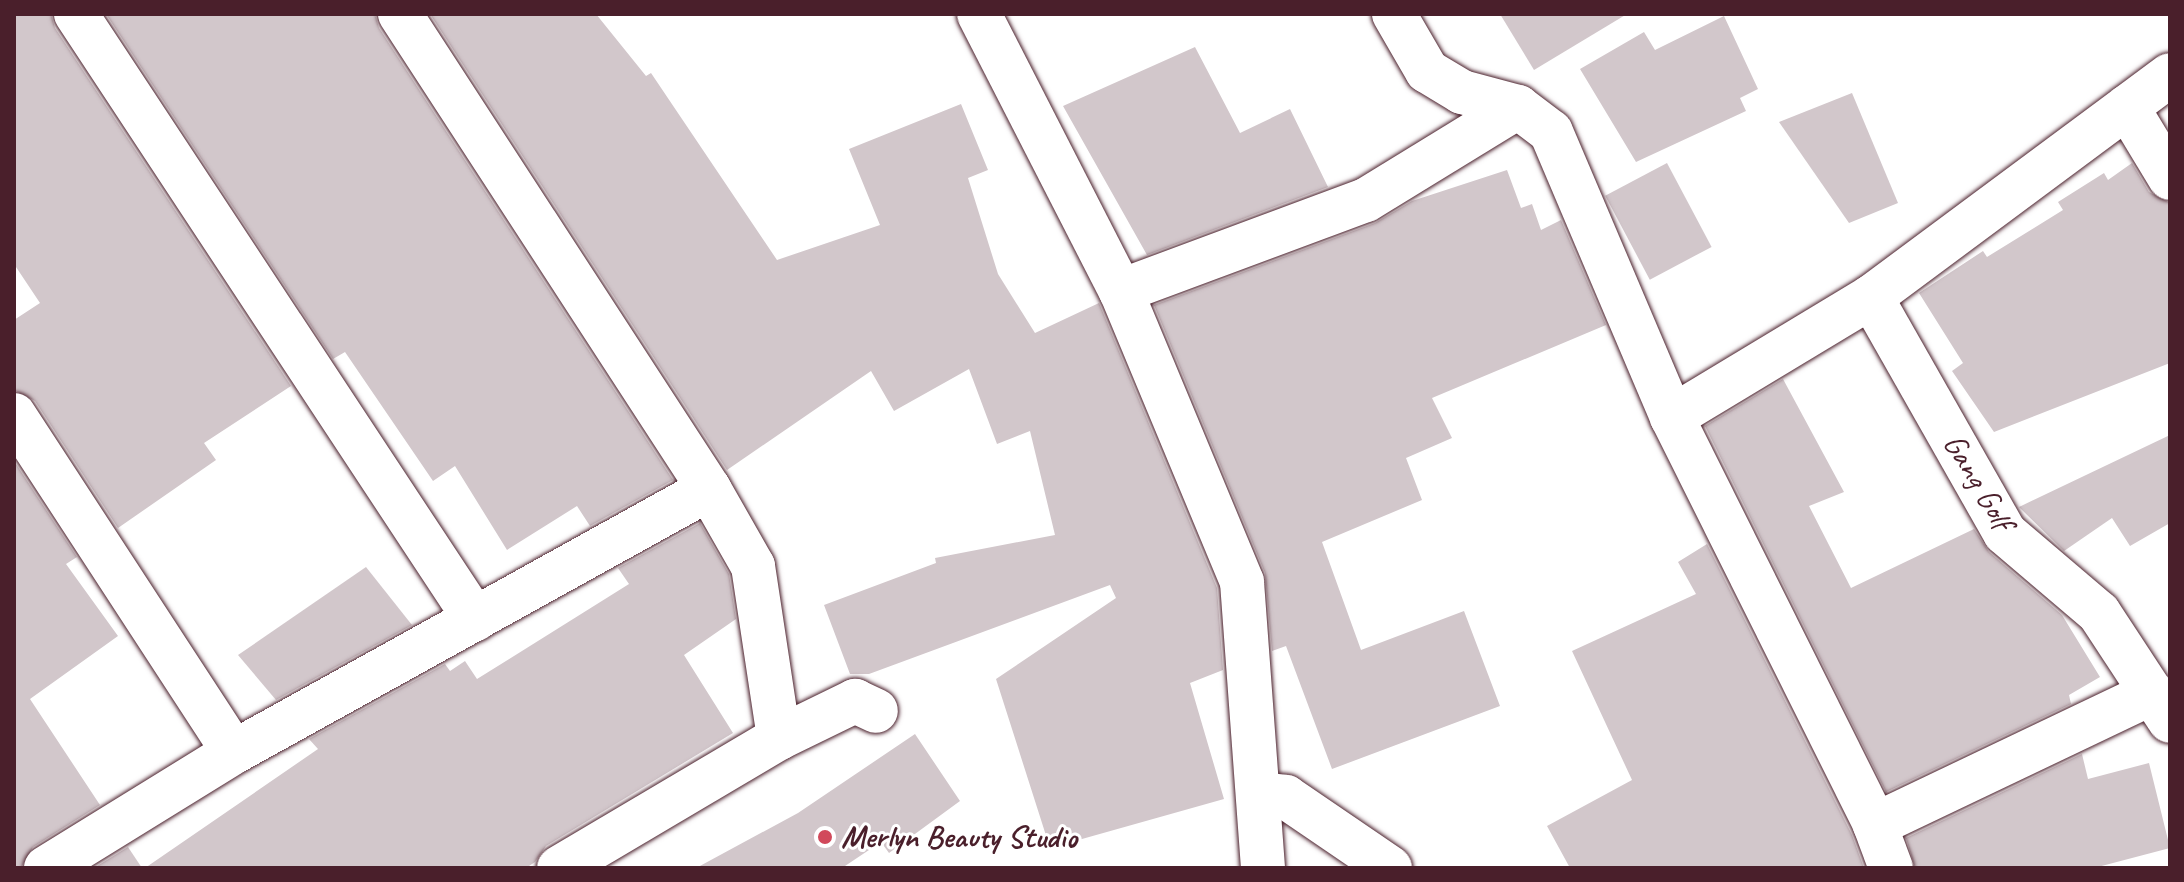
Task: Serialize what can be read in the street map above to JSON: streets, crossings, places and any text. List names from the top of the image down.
{
  "streets": {
    "street": ["Gang Golf"]
  },
  "places": ["Merlyn Beauty Studio"]
}
